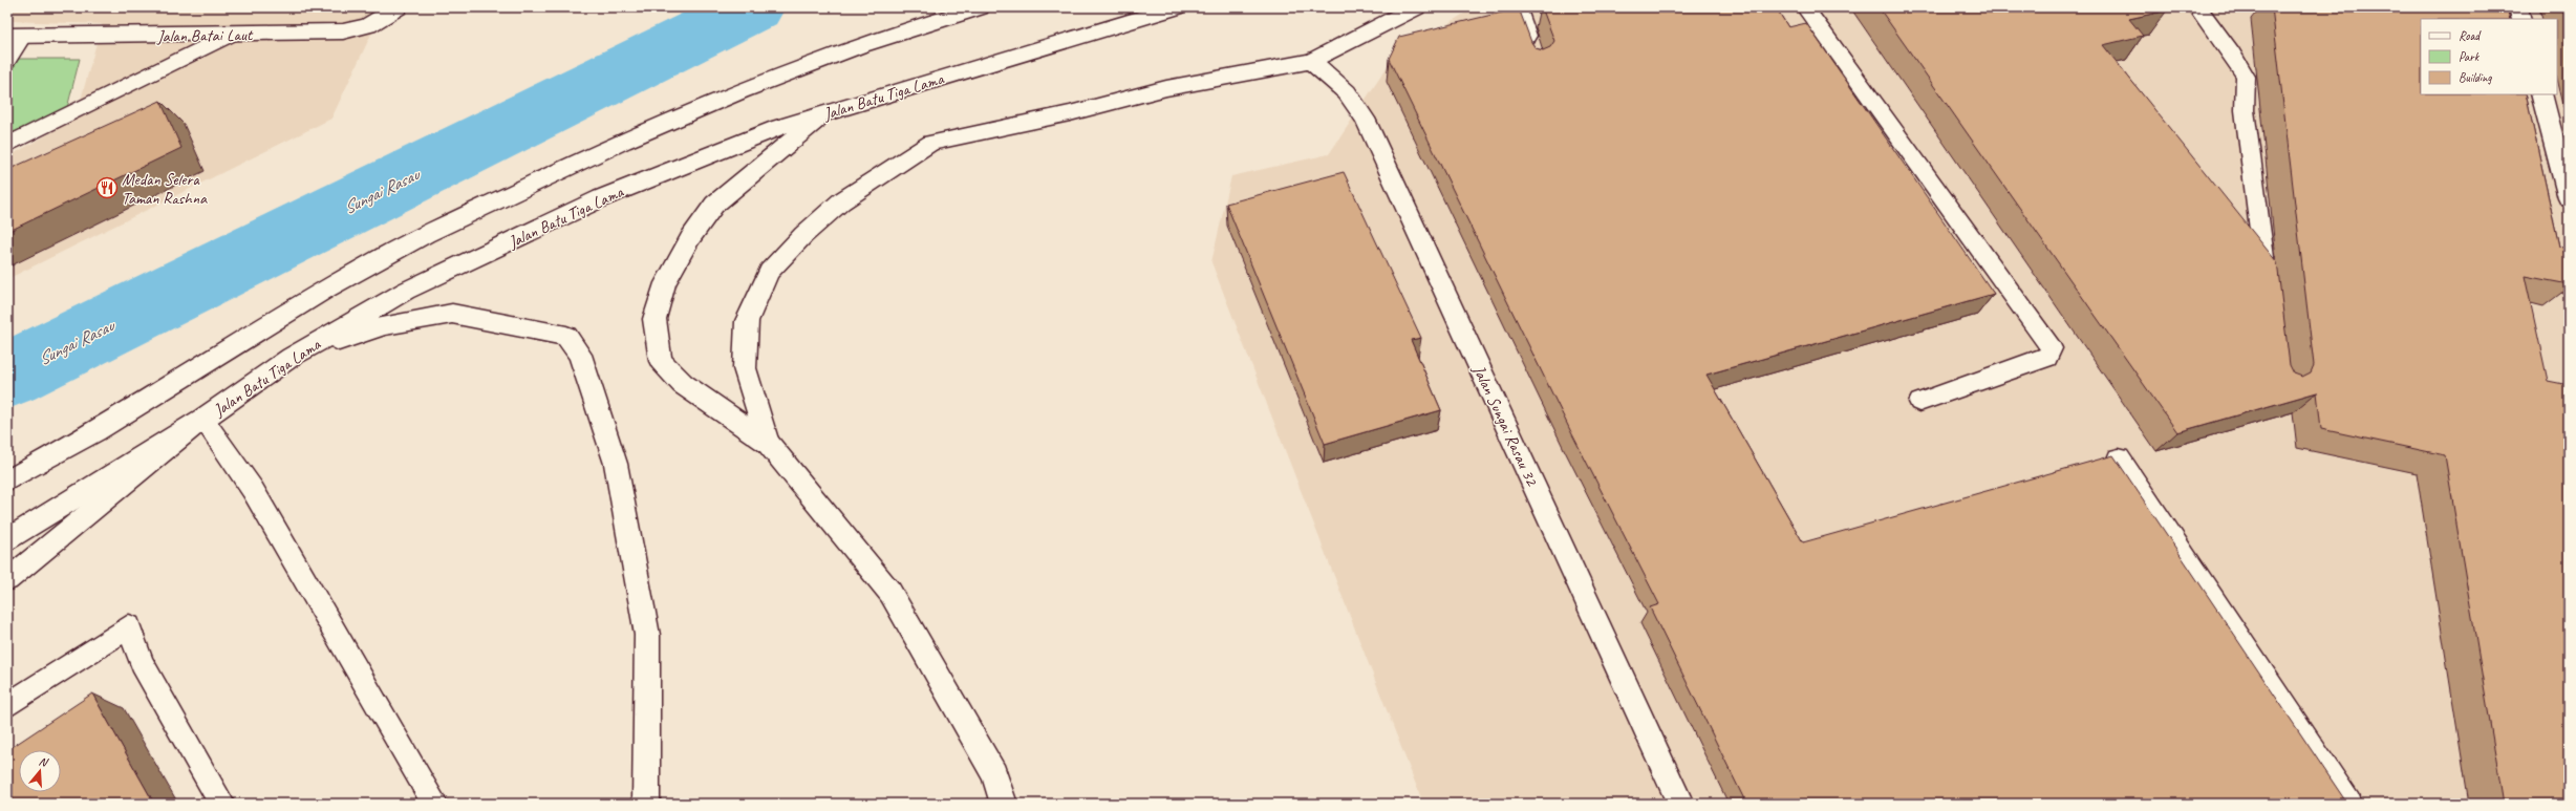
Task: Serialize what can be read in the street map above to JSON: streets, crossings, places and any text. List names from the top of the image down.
{
  "streets": {
    "main road": ["Jalan Batai Laut", "Jalan Batu Tiga Lama", "Jalan Sungai Rasau 32"]
  },
  "water": ["Sungai Rasau"],
  "places": {
    "restaurant": ["Medan Selera Taman Rashna"]
  },
  "legend": ["Road", "Park", "Building"],
  "north": "top"
}
